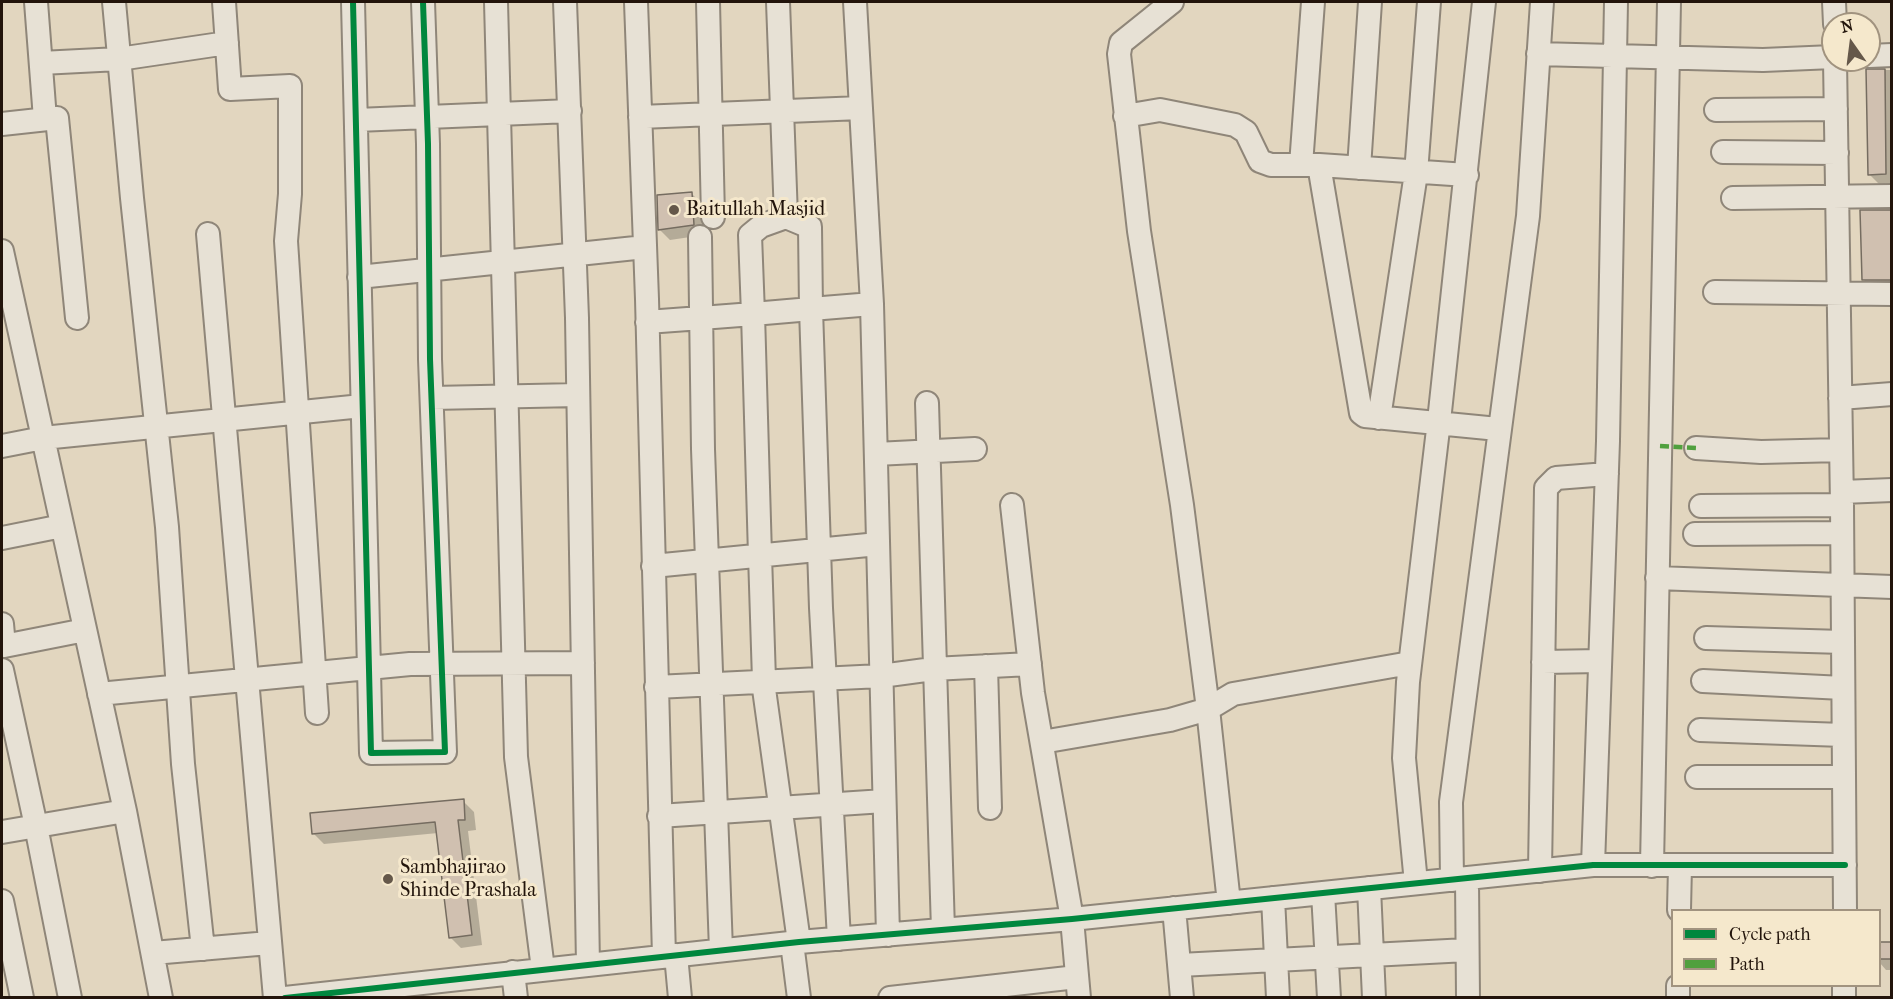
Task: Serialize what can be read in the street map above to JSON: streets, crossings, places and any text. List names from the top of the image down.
{
  "places": ["Baitullah Masjid", "Sambhajirao Shinde Prashala"],
  "legend": ["Cycle path", "Path"],
  "north": "top"
}
